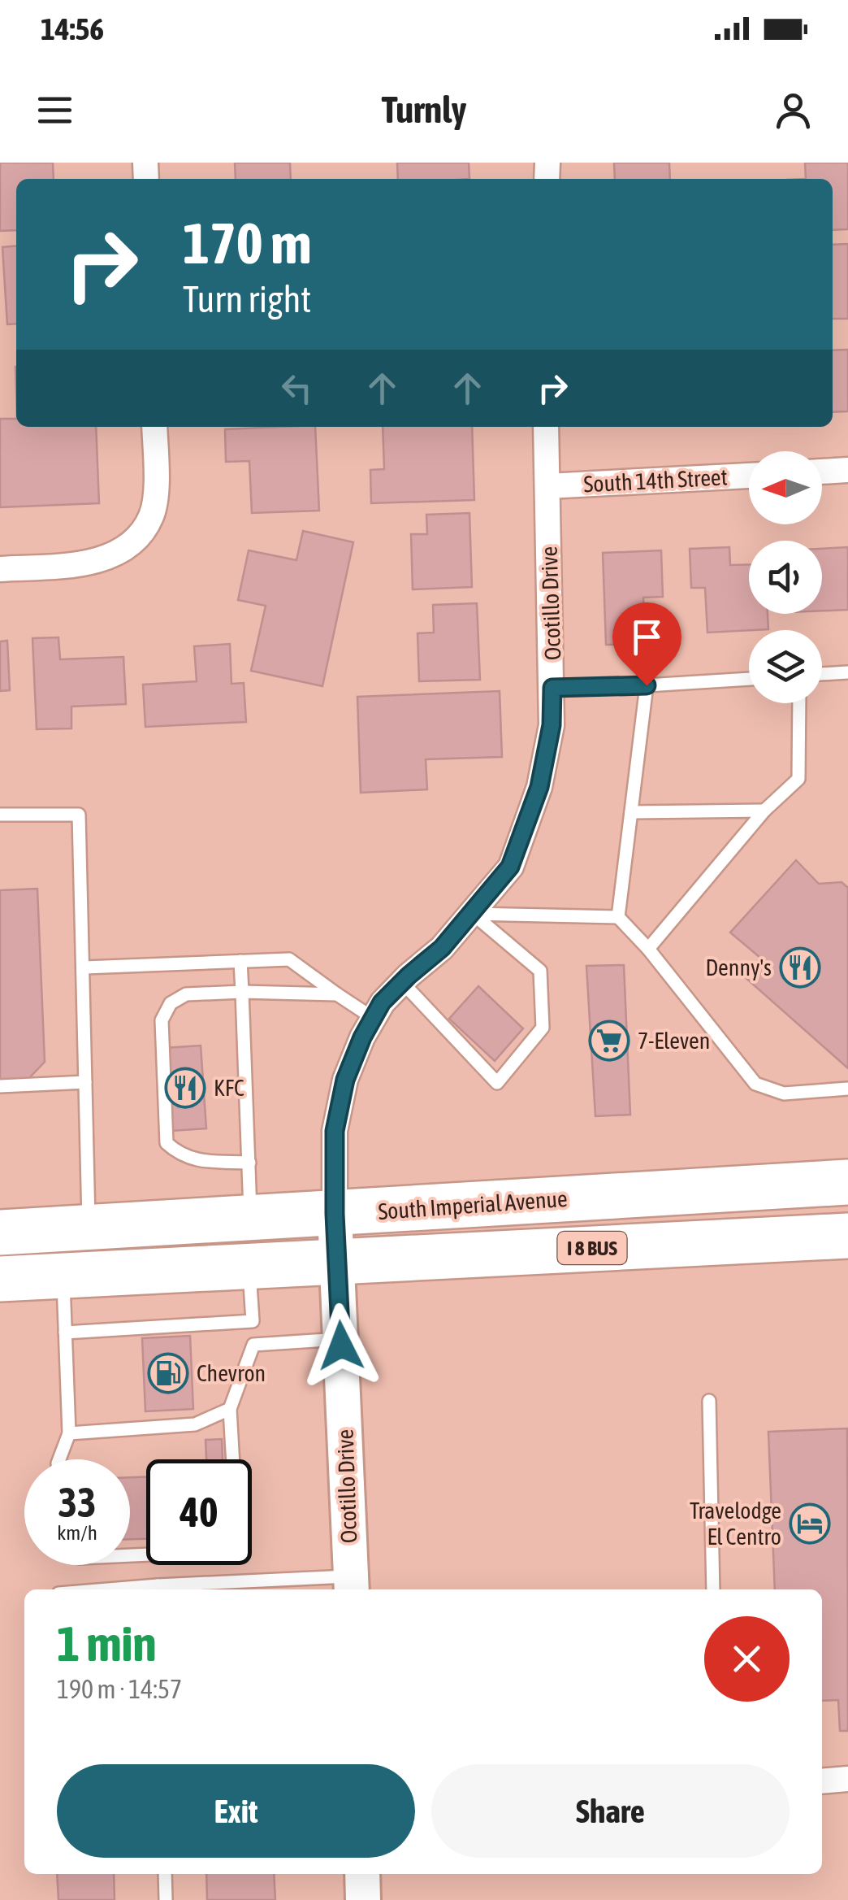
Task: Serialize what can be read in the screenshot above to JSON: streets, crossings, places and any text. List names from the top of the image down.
{
  "streets": {
    "highway": ["South Imperial Avenue", "I 8 BUS"],
    "street": ["South 14th Street", "Ocotillo Drive"]
  },
  "crossings": [
    ["South 14th Street", "Ocotillo Drive"],
    ["Ocotillo Drive", "South Imperial Avenue"],
    ["Ocotillo Drive", "I 8 BUS"]
  ],
  "places": {
    "restaurant": ["Denny's", "KFC"],
    "supermarket": ["7-Eleven"],
    "fuel station": ["Chevron"],
    "hotel": ["Travelodge El Centro"]
  },
  "north": "left",
  "page": {
    "status": "14:56",
    "header": "Turnly",
    "turn": ["170 m", "Turn right"],
    "speed": "33 km/h",
    "limit": "40",
    "heading": ["1 min", "190 m · 14:57"],
    "buttons": ["Exit", "Share"]
  }
}
